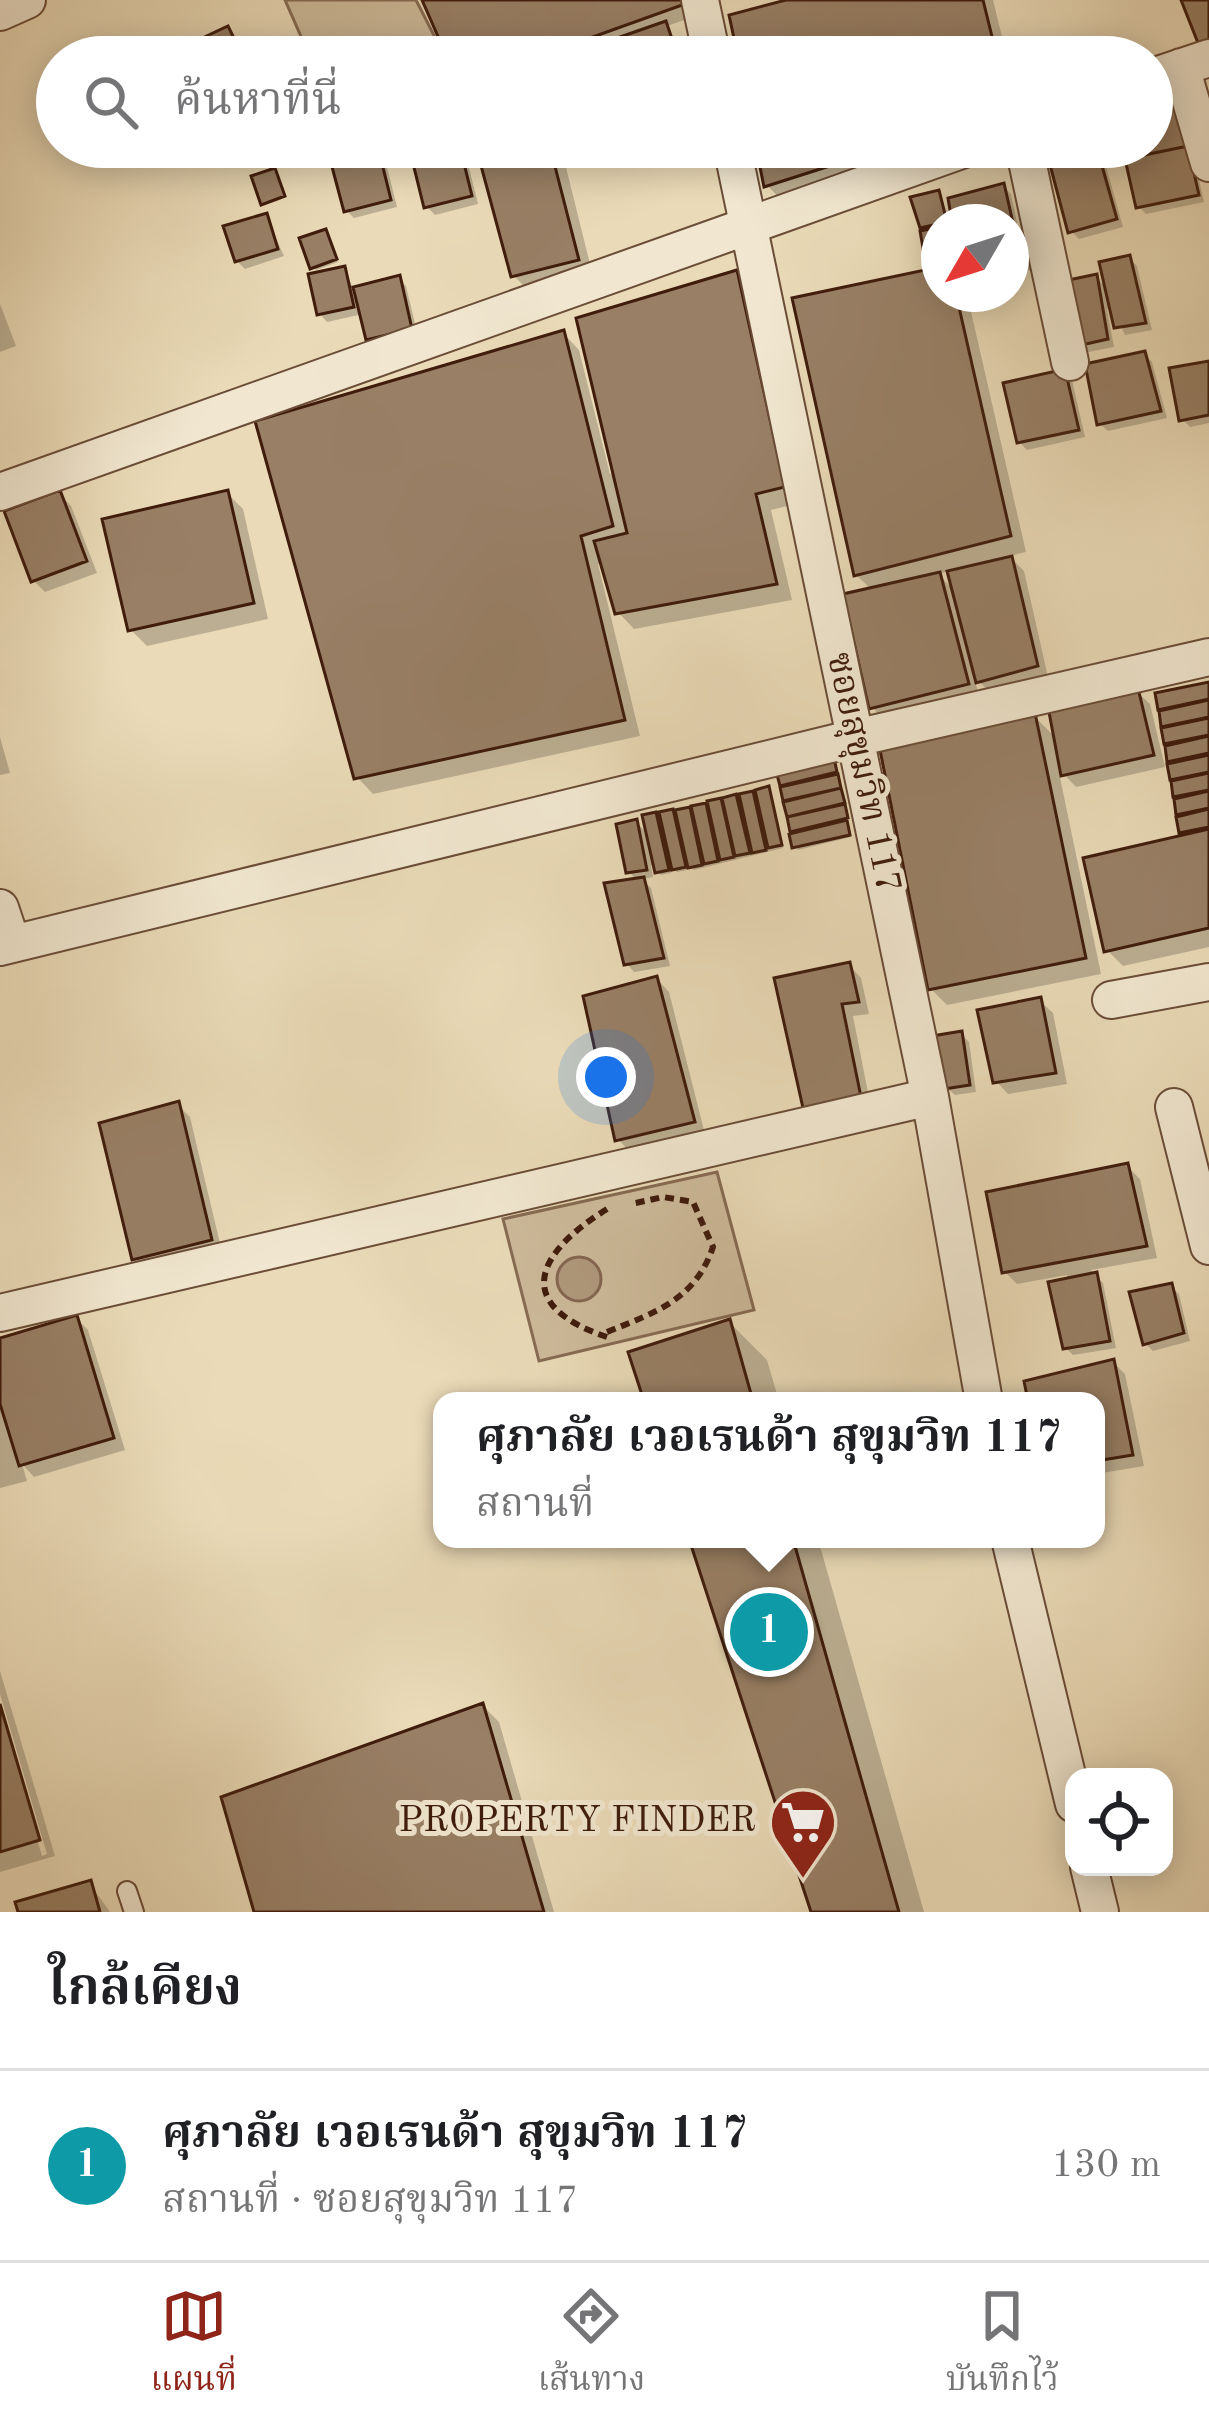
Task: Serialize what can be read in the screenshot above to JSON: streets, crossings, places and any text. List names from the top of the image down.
{
  "streets": {
    "street": ["ซอยสุขุมวิท 117"]
  },
  "places": {
    "supermarket": ["PROPERTY FINDER"]
  },
  "north": "bottom left",
  "page": {
    "search": "ค้นหาที่นี่",
    "popup": ["ศุภาลัย เวอเรนด้า สุขุมวิท 117", "สถานที่"],
    "pins": "1",
    "heading": "ใกล้เคียง",
    "list": [
      {
        "mark": "1",
        "name": "ศุภาลัย เวอเรนด้า สุขุมวิท 117",
        "note": "สถานที่ · ซอยสุขุมวิท 117",
        "value": "130 m"
      }
    ],
    "nav": ["แผนที่", "เส้นทาง", "บันทึกไว้"]
  }
}
